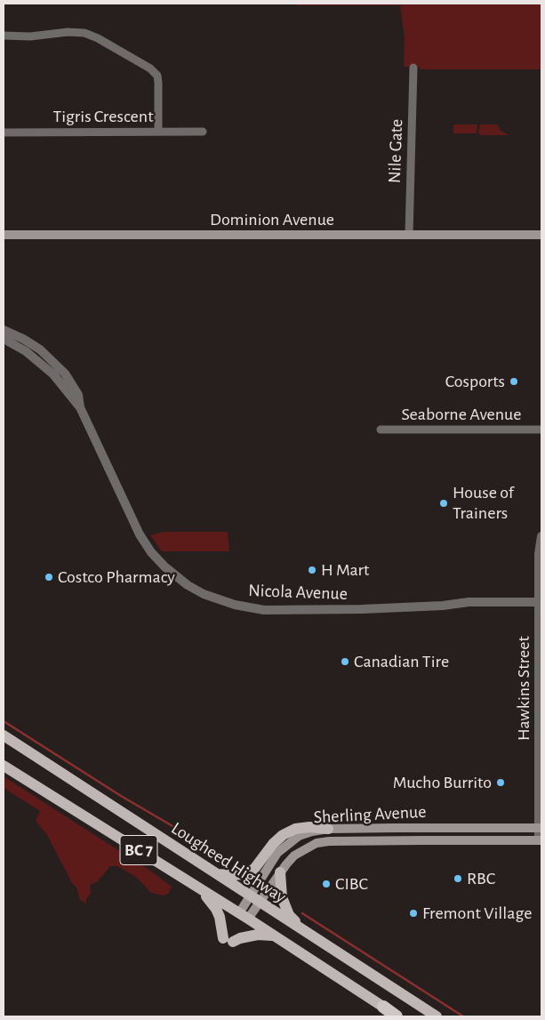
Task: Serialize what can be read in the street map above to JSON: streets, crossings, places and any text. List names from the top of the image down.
{
  "streets": {
    "main road": [
      "Dominion Avenue",
      "Sherling Avenue",
      "BC 7",
      "Lougheed Highway"
    ],
    "street": [
      "Tigris Crescent",
      "Nile Gate",
      "Seaborne Avenue",
      "Nicola Avenue",
      "Hawkins Street"
    ]
  },
  "crossings": [
    ["Nile Gate", "Dominion Avenue"],
    ["Nicola Avenue", "Hawkins Street"],
    ["Hawkins Street", "Sherling Avenue"],
    ["Sherling Avenue", "Lougheed Highway"]
  ],
  "places": [
    "Cosports",
    "House of Trainers",
    "H Mart",
    "Costco Pharmacy",
    "Canadian Tire",
    "Mucho Burrito",
    "RBC",
    "CIBC",
    "Fremont Village"
  ]
}
